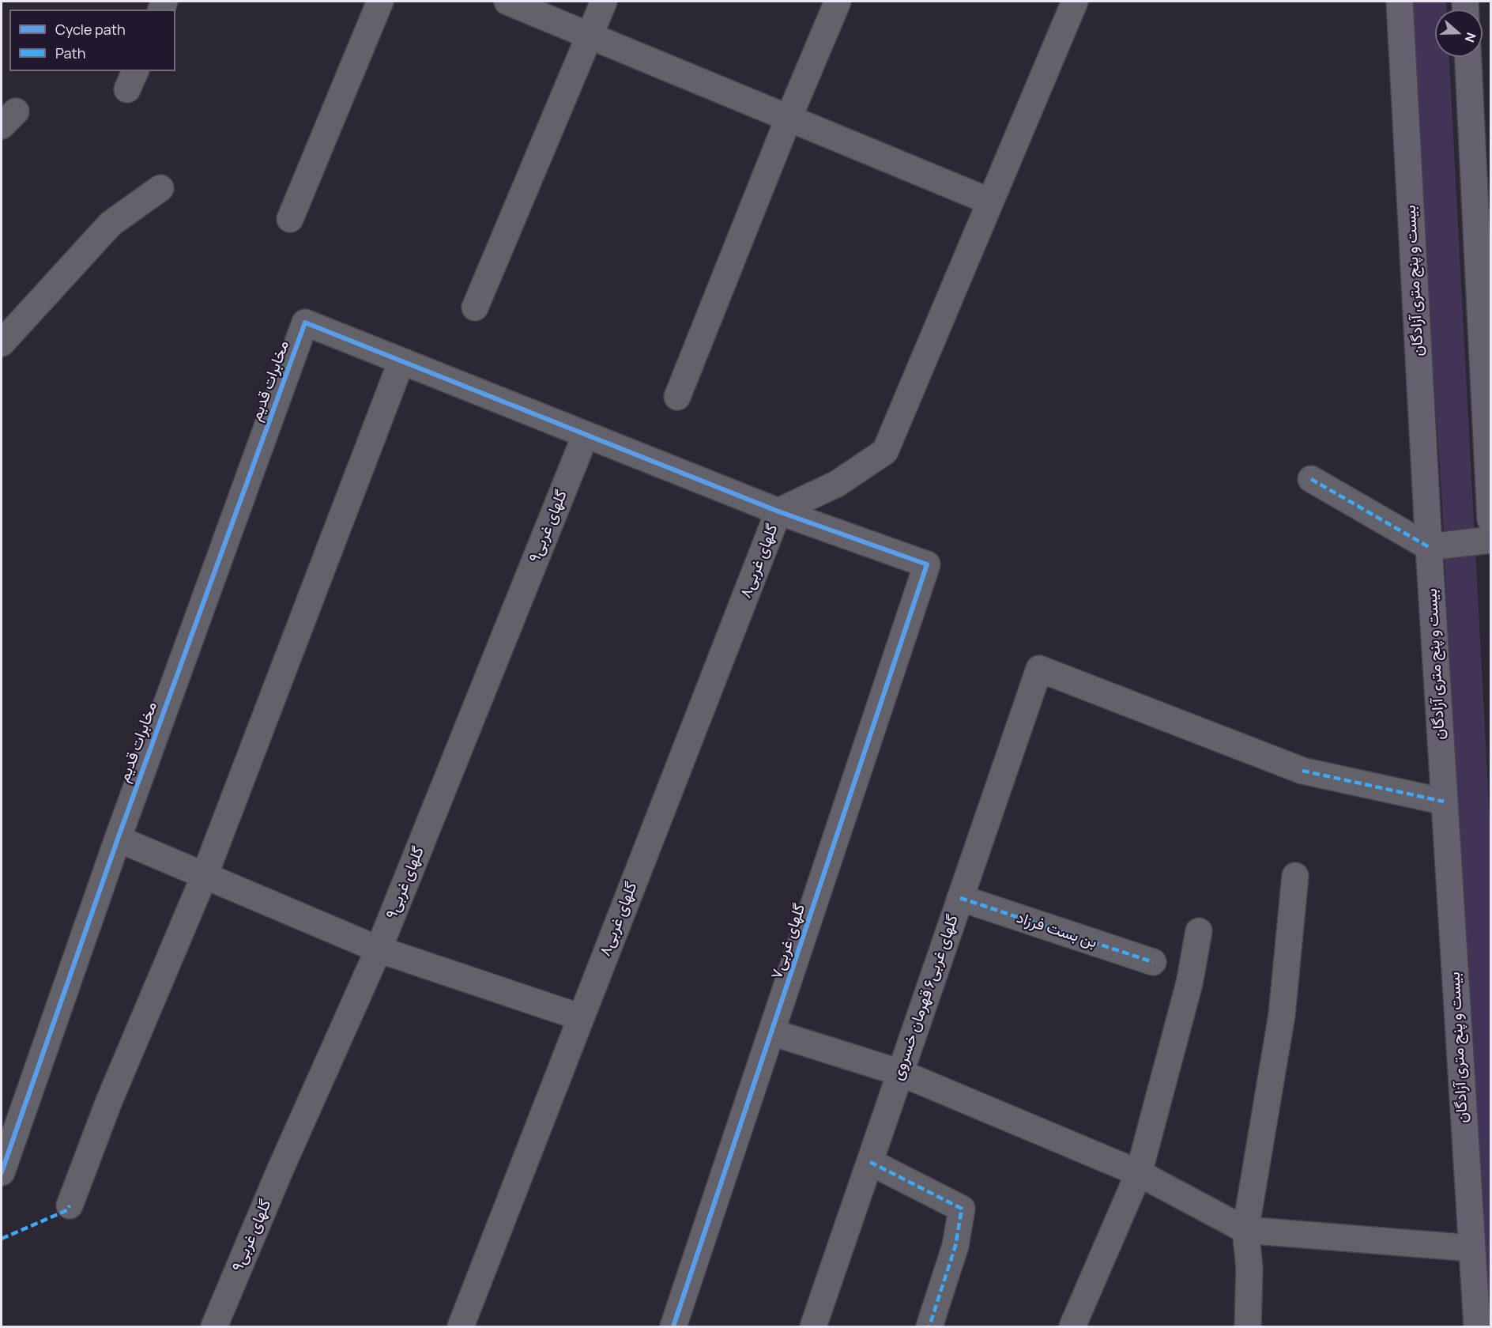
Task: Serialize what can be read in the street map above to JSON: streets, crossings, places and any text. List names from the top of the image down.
{
  "streets": {
    "main road": ["بیست و پنج متری آزادگان"],
    "street": [
      "مخابرات قدیم",
      "گلهای غربی۹",
      "گلهای غربی۸",
      "بن بست فرزاد",
      "گلهای غربی۷",
      "گلهای غربی۶ قهرمان خسروی"
    ]
  },
  "crossings": [
    ["بیست و پنج متری آزادگان", "گلهای غربی۶ قهرمان خسروی"],
    ["گلهای غربی۸", "گلهای غربی۷"],
    ["بن بست فرزاد", "گلهای غربی۶ قهرمان خسروی"]
  ],
  "legend": ["Cycle path", "Path"],
  "north": "right"
}
